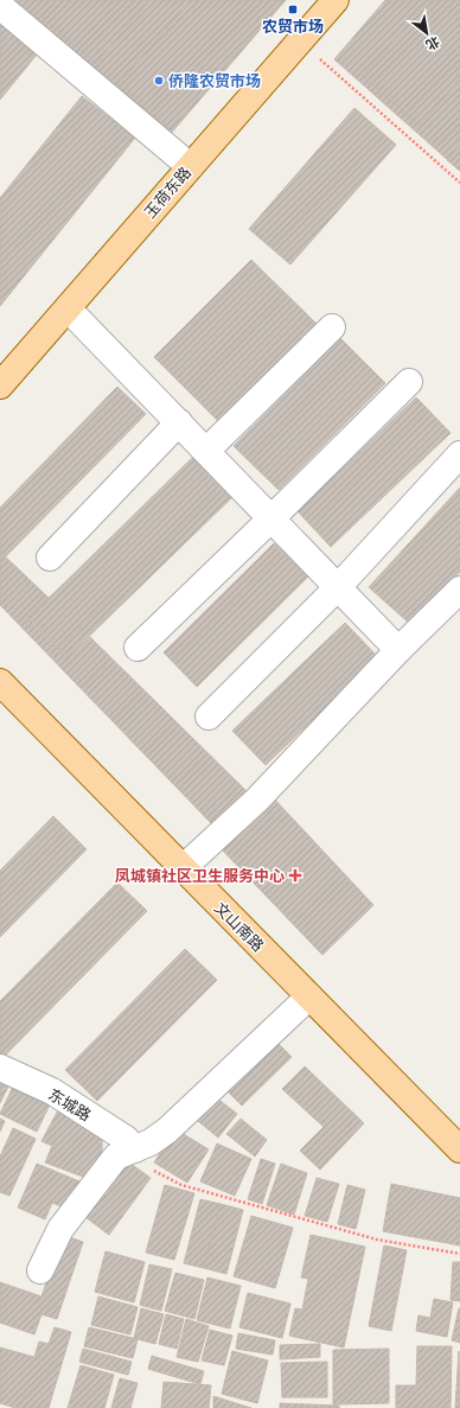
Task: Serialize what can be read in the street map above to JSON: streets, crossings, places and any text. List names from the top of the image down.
{
  "streets": {
    "main road": ["玉荷东路", "文山南路"],
    "street": ["东城路"]
  },
  "places": {
    "transit": ["农贸市场"],
    "other": ["侨隆农贸市场"],
    "health": ["凤城镇社区卫生服务中心"]
  },
  "north": "bottom right"
}
